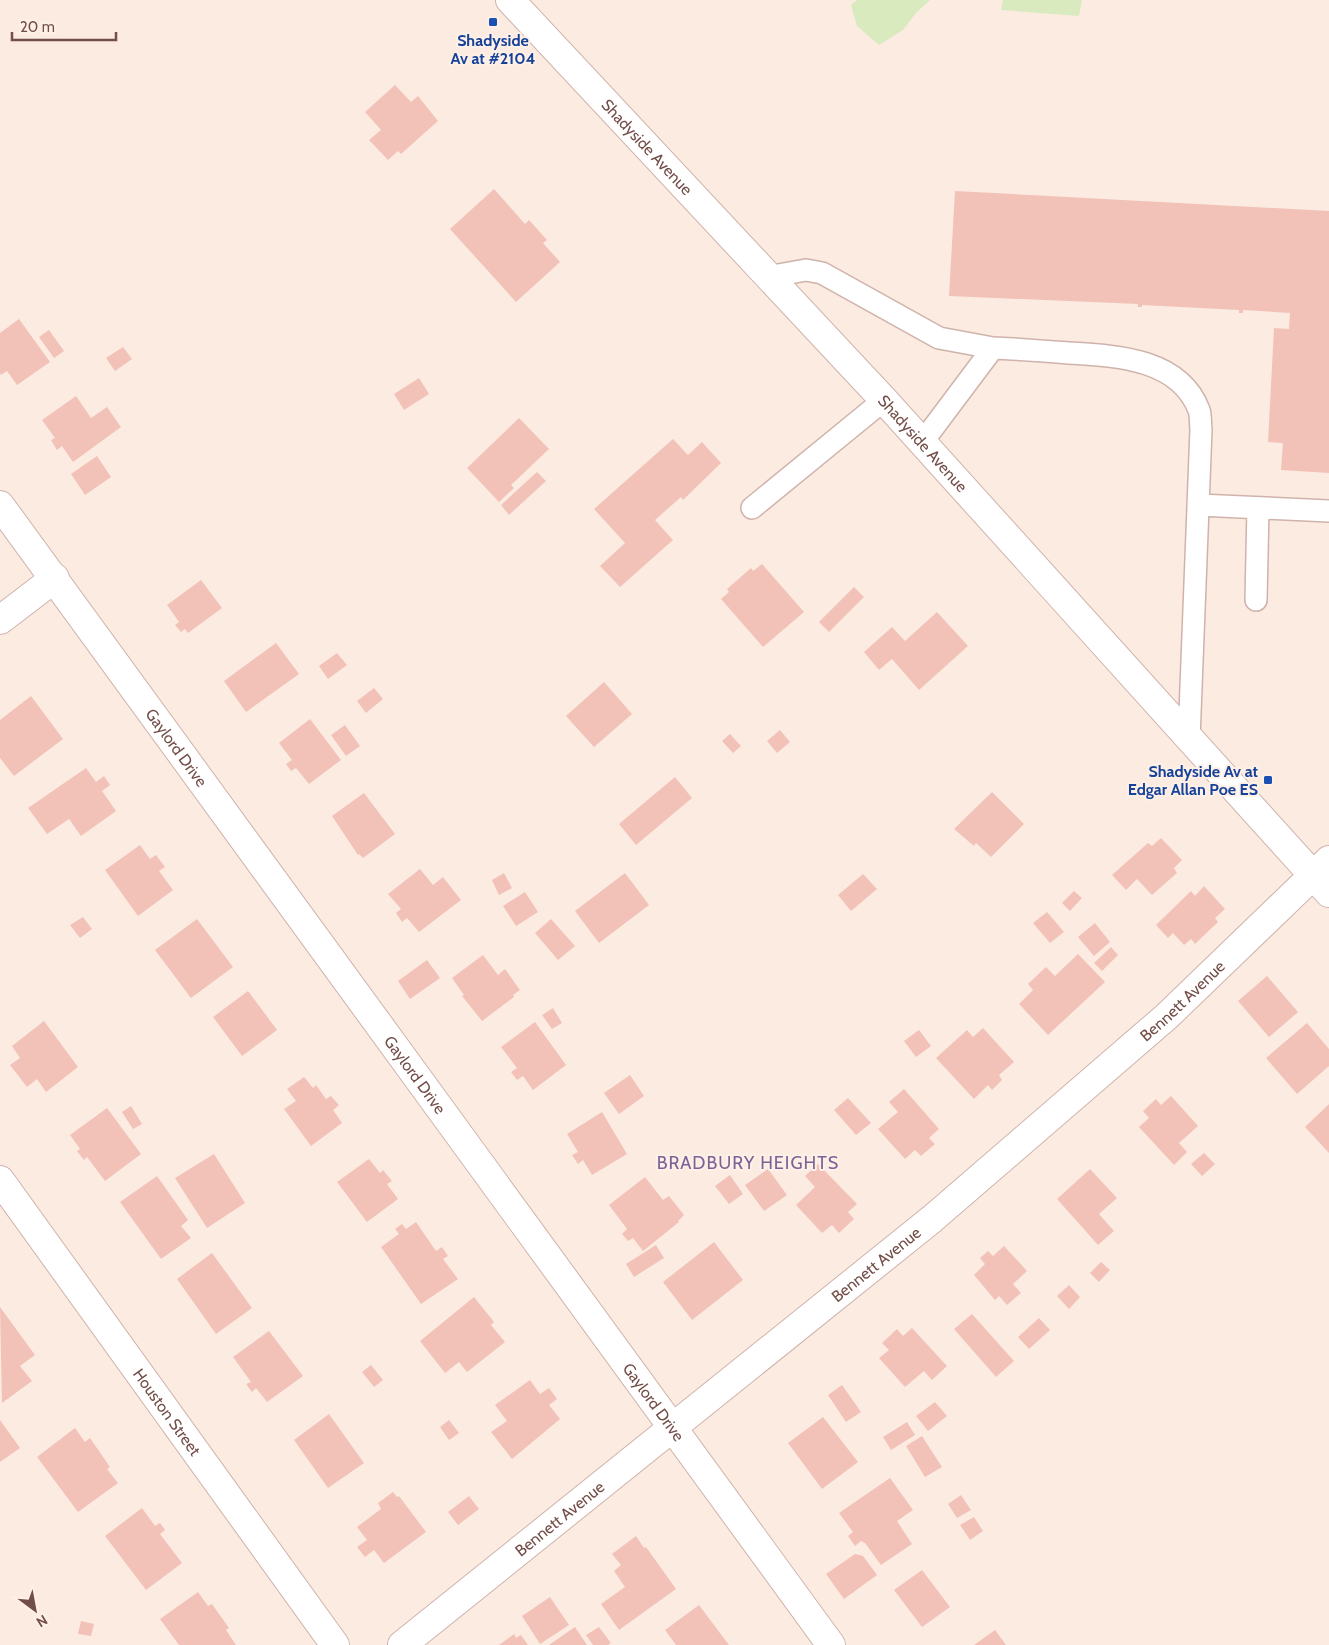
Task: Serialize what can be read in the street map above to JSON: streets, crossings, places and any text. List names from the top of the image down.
{
  "streets": {
    "street": [
      "Shadyside Avenue",
      "Gaylord Drive",
      "Bennett Avenue",
      "Houston Street"
    ]
  },
  "crossings": [
    ["Shadyside Avenue", "Bennett Avenue"],
    ["Gaylord Drive", "Bennett Avenue"]
  ],
  "districts": ["BRADBURY HEIGHTS"],
  "places": {
    "transit": ["Shadyside Av at #2104", "Shadyside Av at Edgar Allan Poe ES"]
  },
  "scale_bar": "20 m",
  "north": "bottom right"
}
